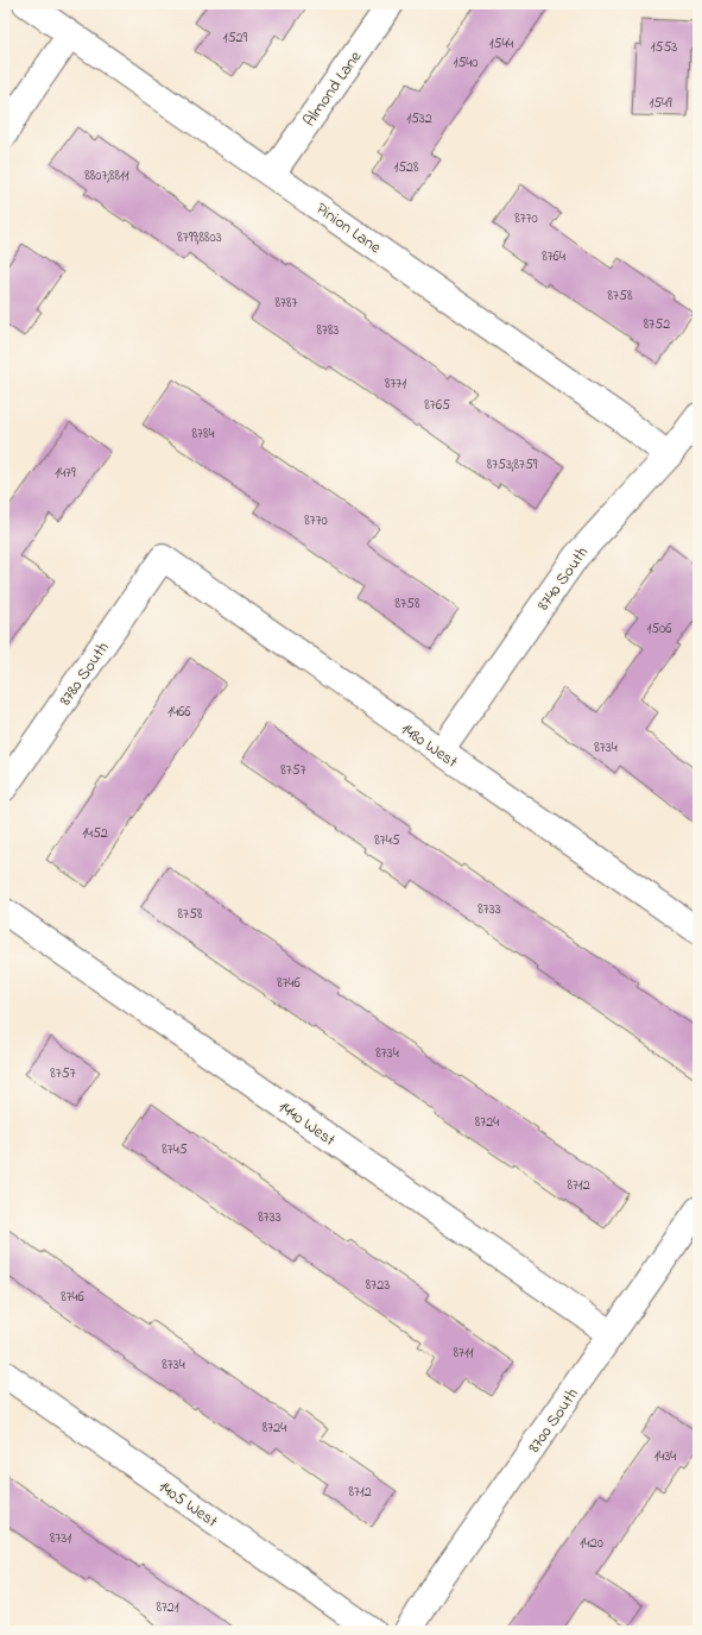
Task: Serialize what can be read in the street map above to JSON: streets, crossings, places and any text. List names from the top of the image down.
{
  "streets": {
    "street": [
      "Almond Lane",
      "Pinion Lane",
      "8740 South",
      "8780 South",
      "1480 West",
      "1440 West",
      "8700 South",
      "1405 West"
    ]
  },
  "crossings": [
    ["Almond Lane", "Pinion Lane"],
    ["Pinion Lane", "8740 South"],
    ["8740 South", "1480 West"],
    ["8780 South", "1480 West"],
    ["1440 West", "8700 South"]
  ],
  "house_numbers": [
    "1529",
    "1544",
    "1553",
    "1540",
    "1549",
    "1532",
    "1528",
    "8807;8811",
    "8770",
    "8799;8803",
    "8764",
    "8758",
    "8787",
    "8752",
    "8783",
    "8771",
    "8765",
    "8784",
    "8753;8759",
    "1479",
    "8770",
    "8758",
    "1506",
    "1466",
    "8734",
    "8757",
    "1452",
    "8745",
    "8733",
    "8758",
    "8746",
    "8734",
    "8757",
    "8724",
    "8745",
    "8712",
    "8733",
    "8723",
    "8746",
    "8711",
    "8734",
    "8724",
    "1434",
    "8712",
    "8731",
    "1420",
    "8721"
  ]
}
